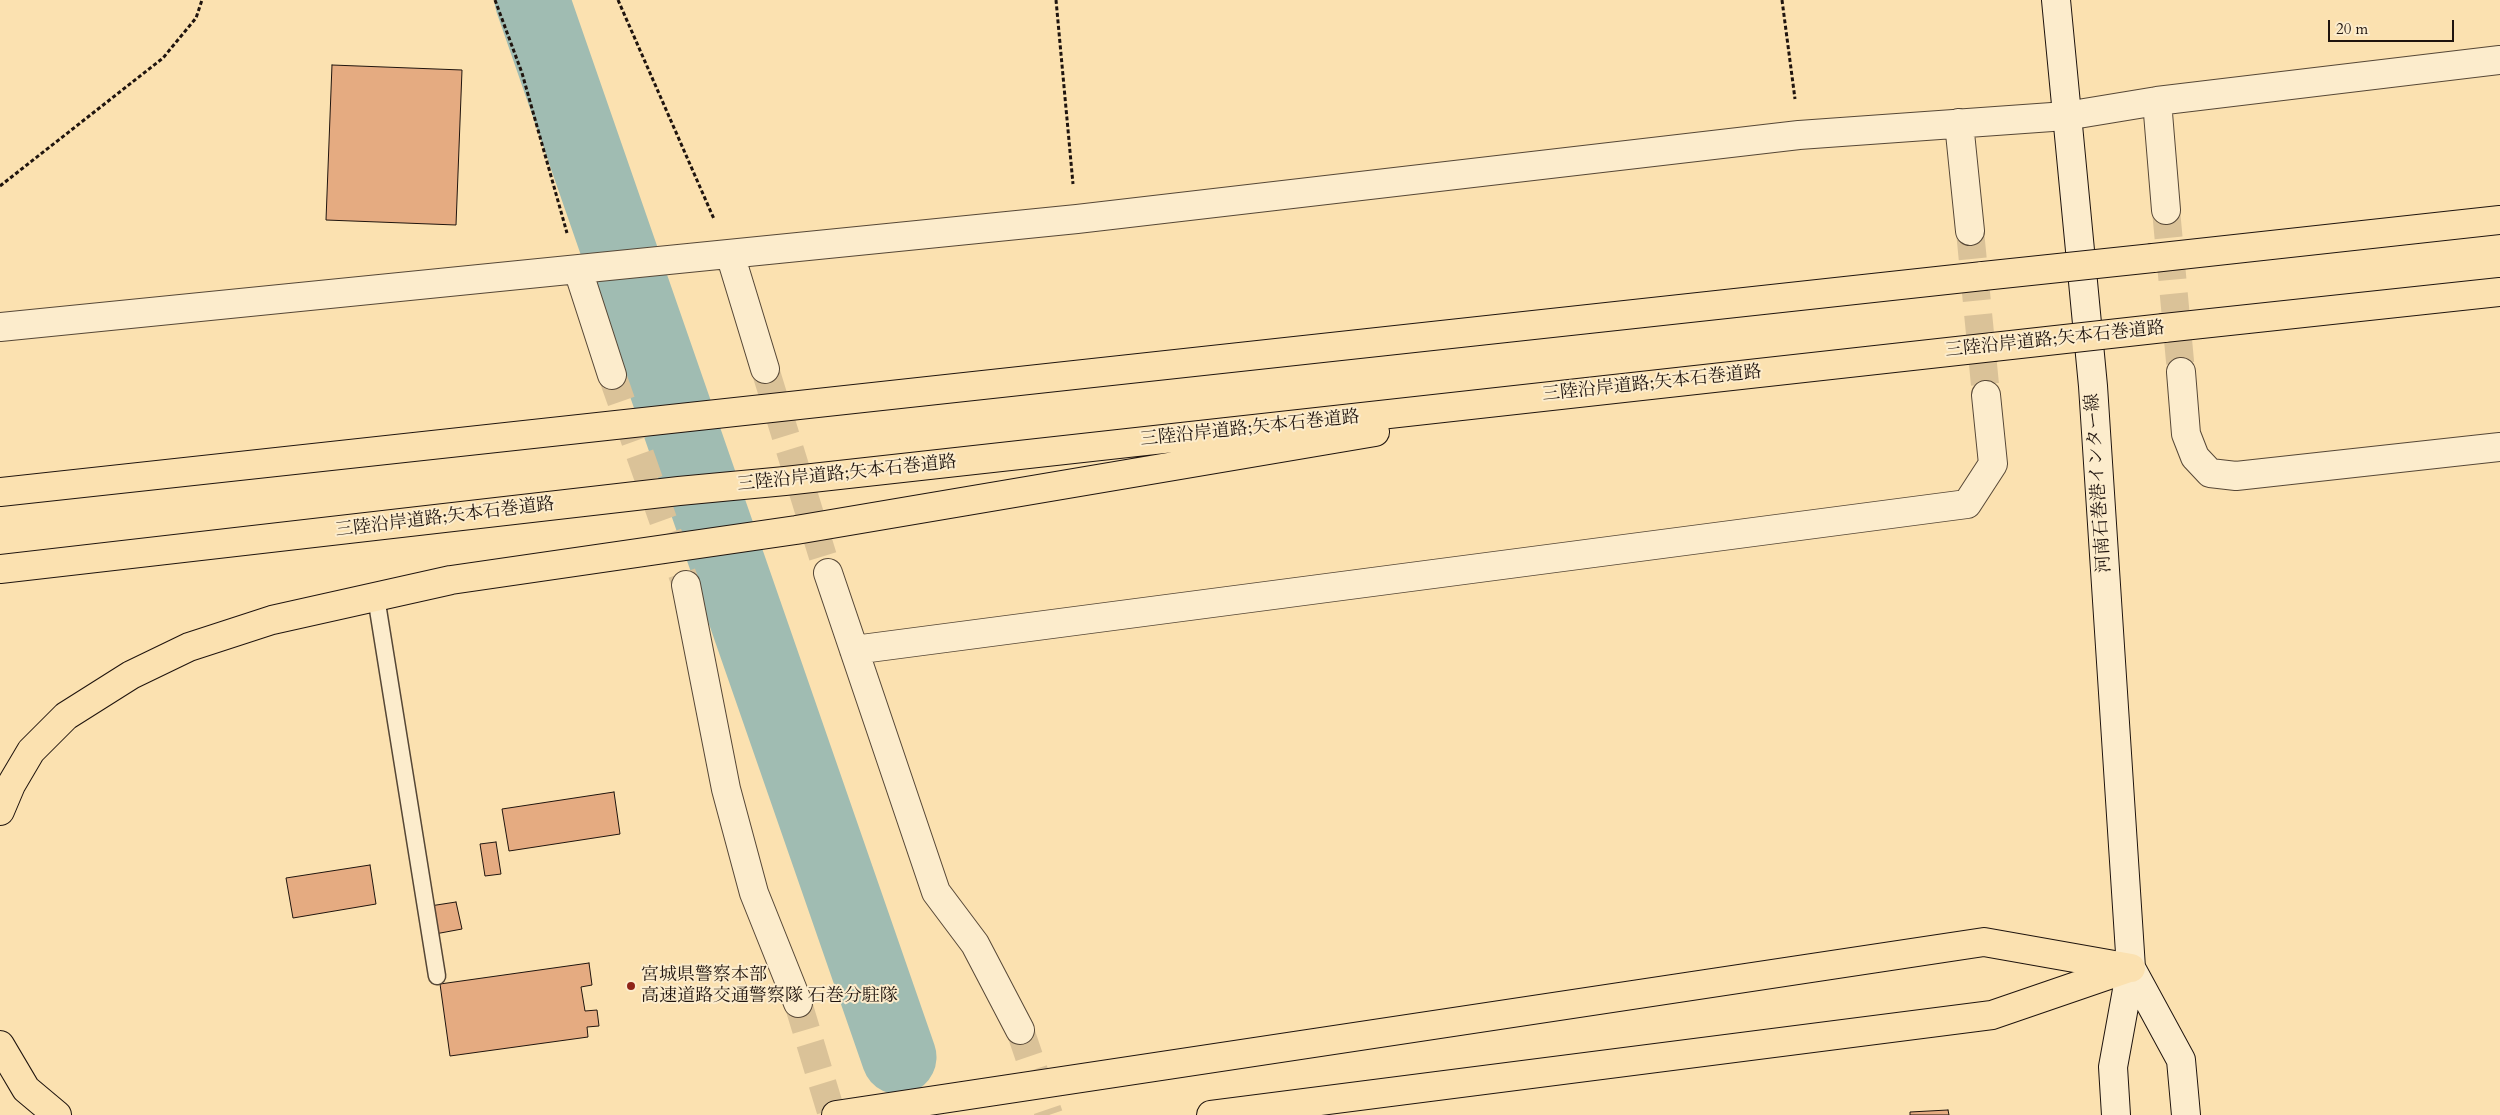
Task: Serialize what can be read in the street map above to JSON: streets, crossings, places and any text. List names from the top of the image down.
{
  "streets": {
    "highway": ["三陸沿岸道路;矢本石巻道路"],
    "street": ["河南石巻港インター線"]
  },
  "places": ["宮城県警察本部 高速道路交通警察隊 石巻分駐隊"],
  "scale_bar": "20 m"
}
